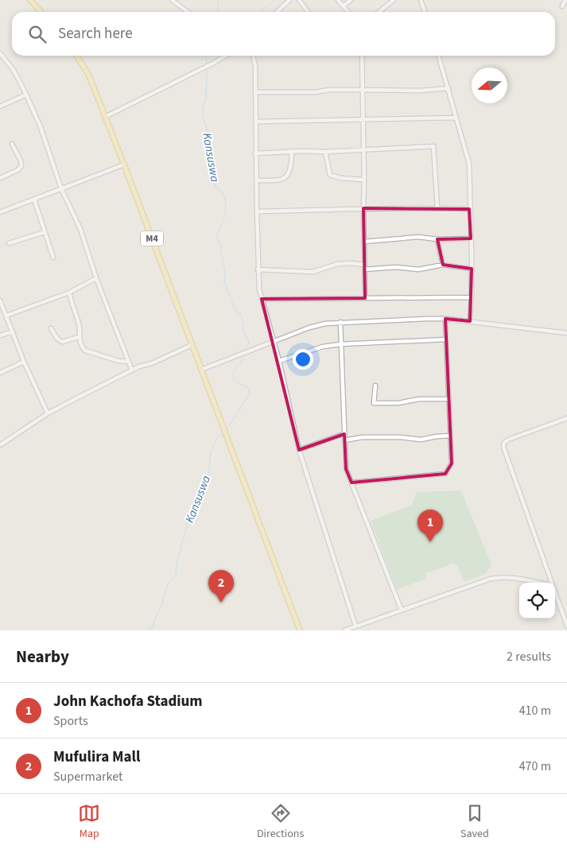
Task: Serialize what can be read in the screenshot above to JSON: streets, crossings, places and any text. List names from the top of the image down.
{
  "streets": {
    "main road": ["M4"]
  },
  "water": ["Kansuswa"],
  "north": "left",
  "page": {
    "search": "Search here",
    "pins": ["1", "2"],
    "heading": ["Nearby", "2 results"],
    "list": [
      {
        "mark": "1",
        "name": "John Kachofa Stadium",
        "note": "Sports",
        "value": "410 m"
      },
      {
        "mark": "2",
        "name": "Mufulira Mall",
        "note": "Supermarket",
        "value": "470 m"
      }
    ],
    "nav": ["Map", "Directions", "Saved"]
  }
}
